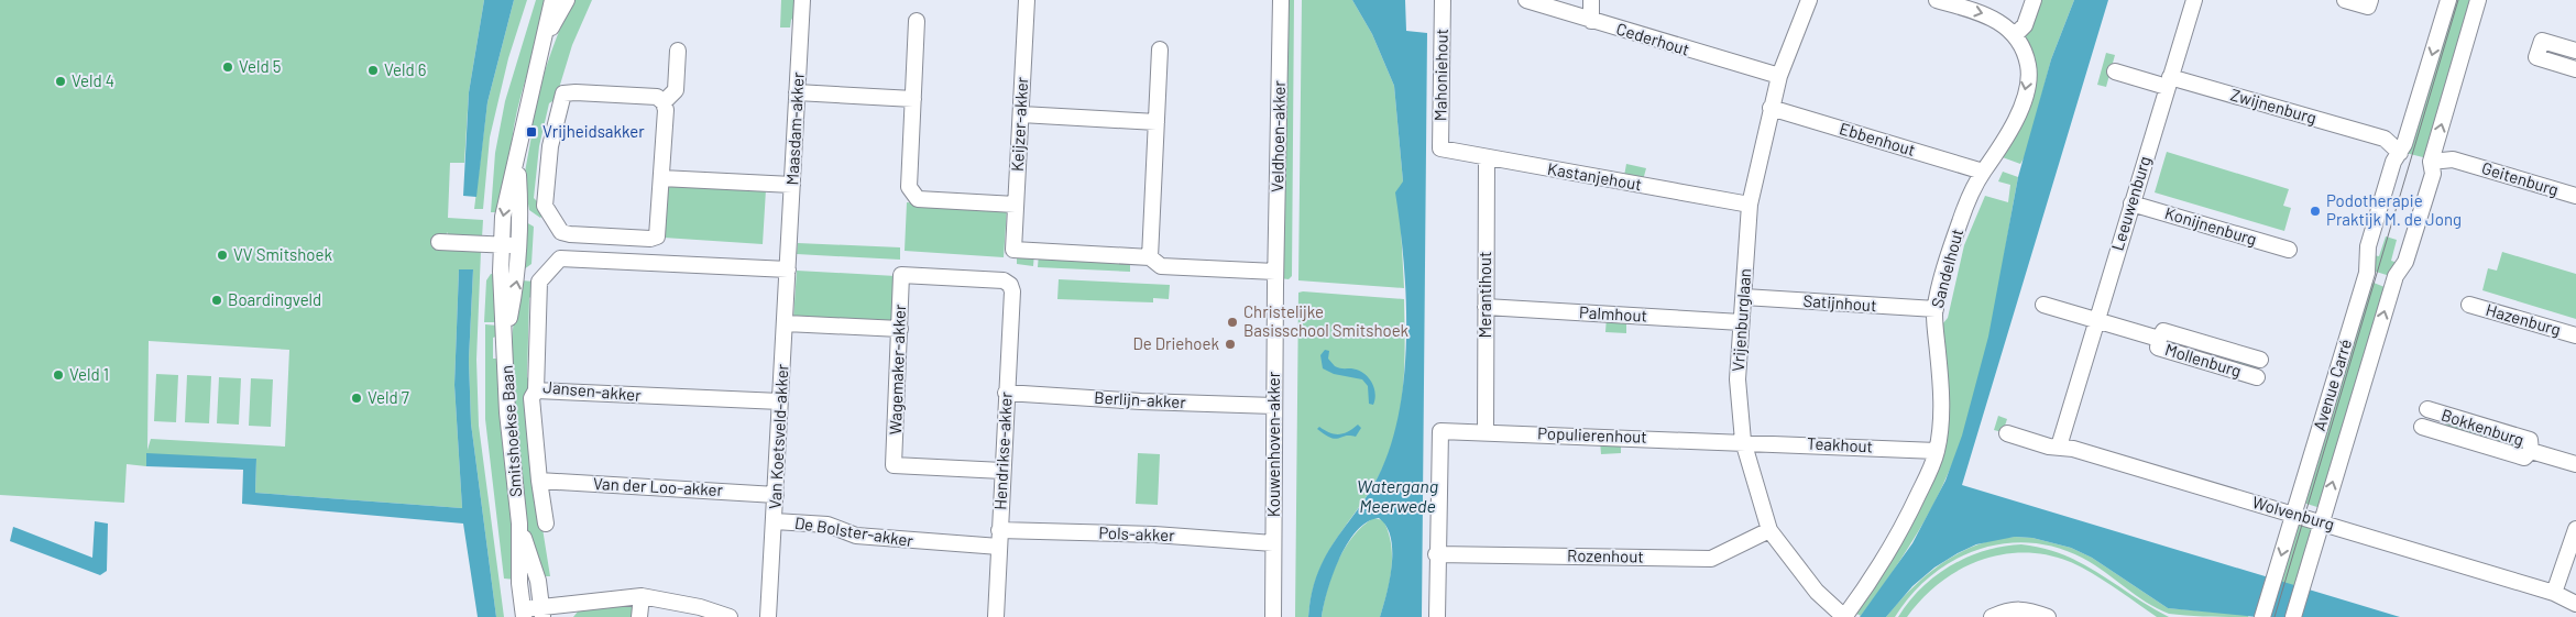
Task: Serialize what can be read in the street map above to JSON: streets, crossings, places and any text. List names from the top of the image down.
{
  "streets": {
    "street": [
      "Cederhout",
      "Mahoniehout",
      "Zwijnenburg",
      "Keijzer-akker",
      "Maasdam-akker",
      "Veldhoen-akker",
      "Ebbenhout",
      "Kastanjehout",
      "Geitenburg",
      "Leeuwenburg",
      "Konijnenburg",
      "Sandelhout",
      "Merantihout",
      "Satijnhout",
      "Palmhout",
      "Vrijenburglaan",
      "Hazenburg",
      "Mollenburg",
      "Wagemaker-akker",
      "Avenue Carré",
      "Jansen-akker",
      "Berlijn-akker",
      "Bokkenburg",
      "Smitshoekse Baan",
      "Populierenhout",
      "Van Koetsveld-akker",
      "Kouwenhoven-akker",
      "Teakhout",
      "Hendrikse-akker",
      "Van der Loo-akker",
      "Wolvenburg",
      "De Bolster-akker",
      "Pols-akker",
      "Rozenhout"
    ]
  },
  "crossings": [
    ["Cederhout", "Vrijenburglaan"],
    ["Mahoniehout", "Kastanjehout"],
    ["Zwijnenburg", "Leeuwenburg"],
    ["Zwijnenburg", "Avenue Carré"],
    ["Maasdam-akker", "Jansen-akker"],
    ["Maasdam-akker", "Van Koetsveld-akker"],
    ["Veldhoen-akker", "Kouwenhoven-akker"],
    ["Ebbenhout", "Sandelhout"],
    ["Ebbenhout", "Vrijenburglaan"],
    ["Kastanjehout", "Merantihout"],
    ["Kastanjehout", "Vrijenburglaan"],
    ["Geitenburg", "Avenue Carré"],
    ["Leeuwenburg", "Konijnenburg"],
    ["Leeuwenburg", "Mollenburg"],
    ["Leeuwenburg", "Wolvenburg"],
    ["Sandelhout", "Satijnhout"],
    ["Sandelhout", "Vrijenburglaan"],
    ["Sandelhout", "Teakhout"],
    ["Merantihout", "Palmhout"],
    ["Merantihout", "Populierenhout"],
    ["Satijnhout", "Vrijenburglaan"],
    ["Palmhout", "Vrijenburglaan"],
    ["Vrijenburglaan", "Populierenhout"],
    ["Vrijenburglaan", "Teakhout"],
    ["Vrijenburglaan", "Rozenhout"],
    ["Wagemaker-akker", "Hendrikse-akker"],
    ["Avenue Carré", "Wolvenburg"],
    ["Jansen-akker", "Van Koetsveld-akker"],
    ["Berlijn-akker", "Kouwenhoven-akker"],
    ["Berlijn-akker", "Hendrikse-akker"],
    ["Populierenhout", "Teakhout"],
    ["Populierenhout", "Rozenhout"],
    ["Van Koetsveld-akker", "Van der Loo-akker"],
    ["Van Koetsveld-akker", "De Bolster-akker"],
    ["Kouwenhoven-akker", "Pols-akker"],
    ["Hendrikse-akker", "De Bolster-akker"],
    ["Hendrikse-akker", "Pols-akker"]
  ],
  "water": ["Watergang Meerwede"],
  "places": {
    "other": [
      "Veld 5",
      "Veld 6",
      "Veld 4",
      "Podotherapie Praktijk M. de Jong",
      "VV Smitshoek",
      "Boardingveld",
      "Christelijke Basisschool Smitshoek",
      "De Driehoek",
      "Veld 1",
      "Veld 7"
    ],
    "transit": ["Vrijheidsakker"]
  }
}
